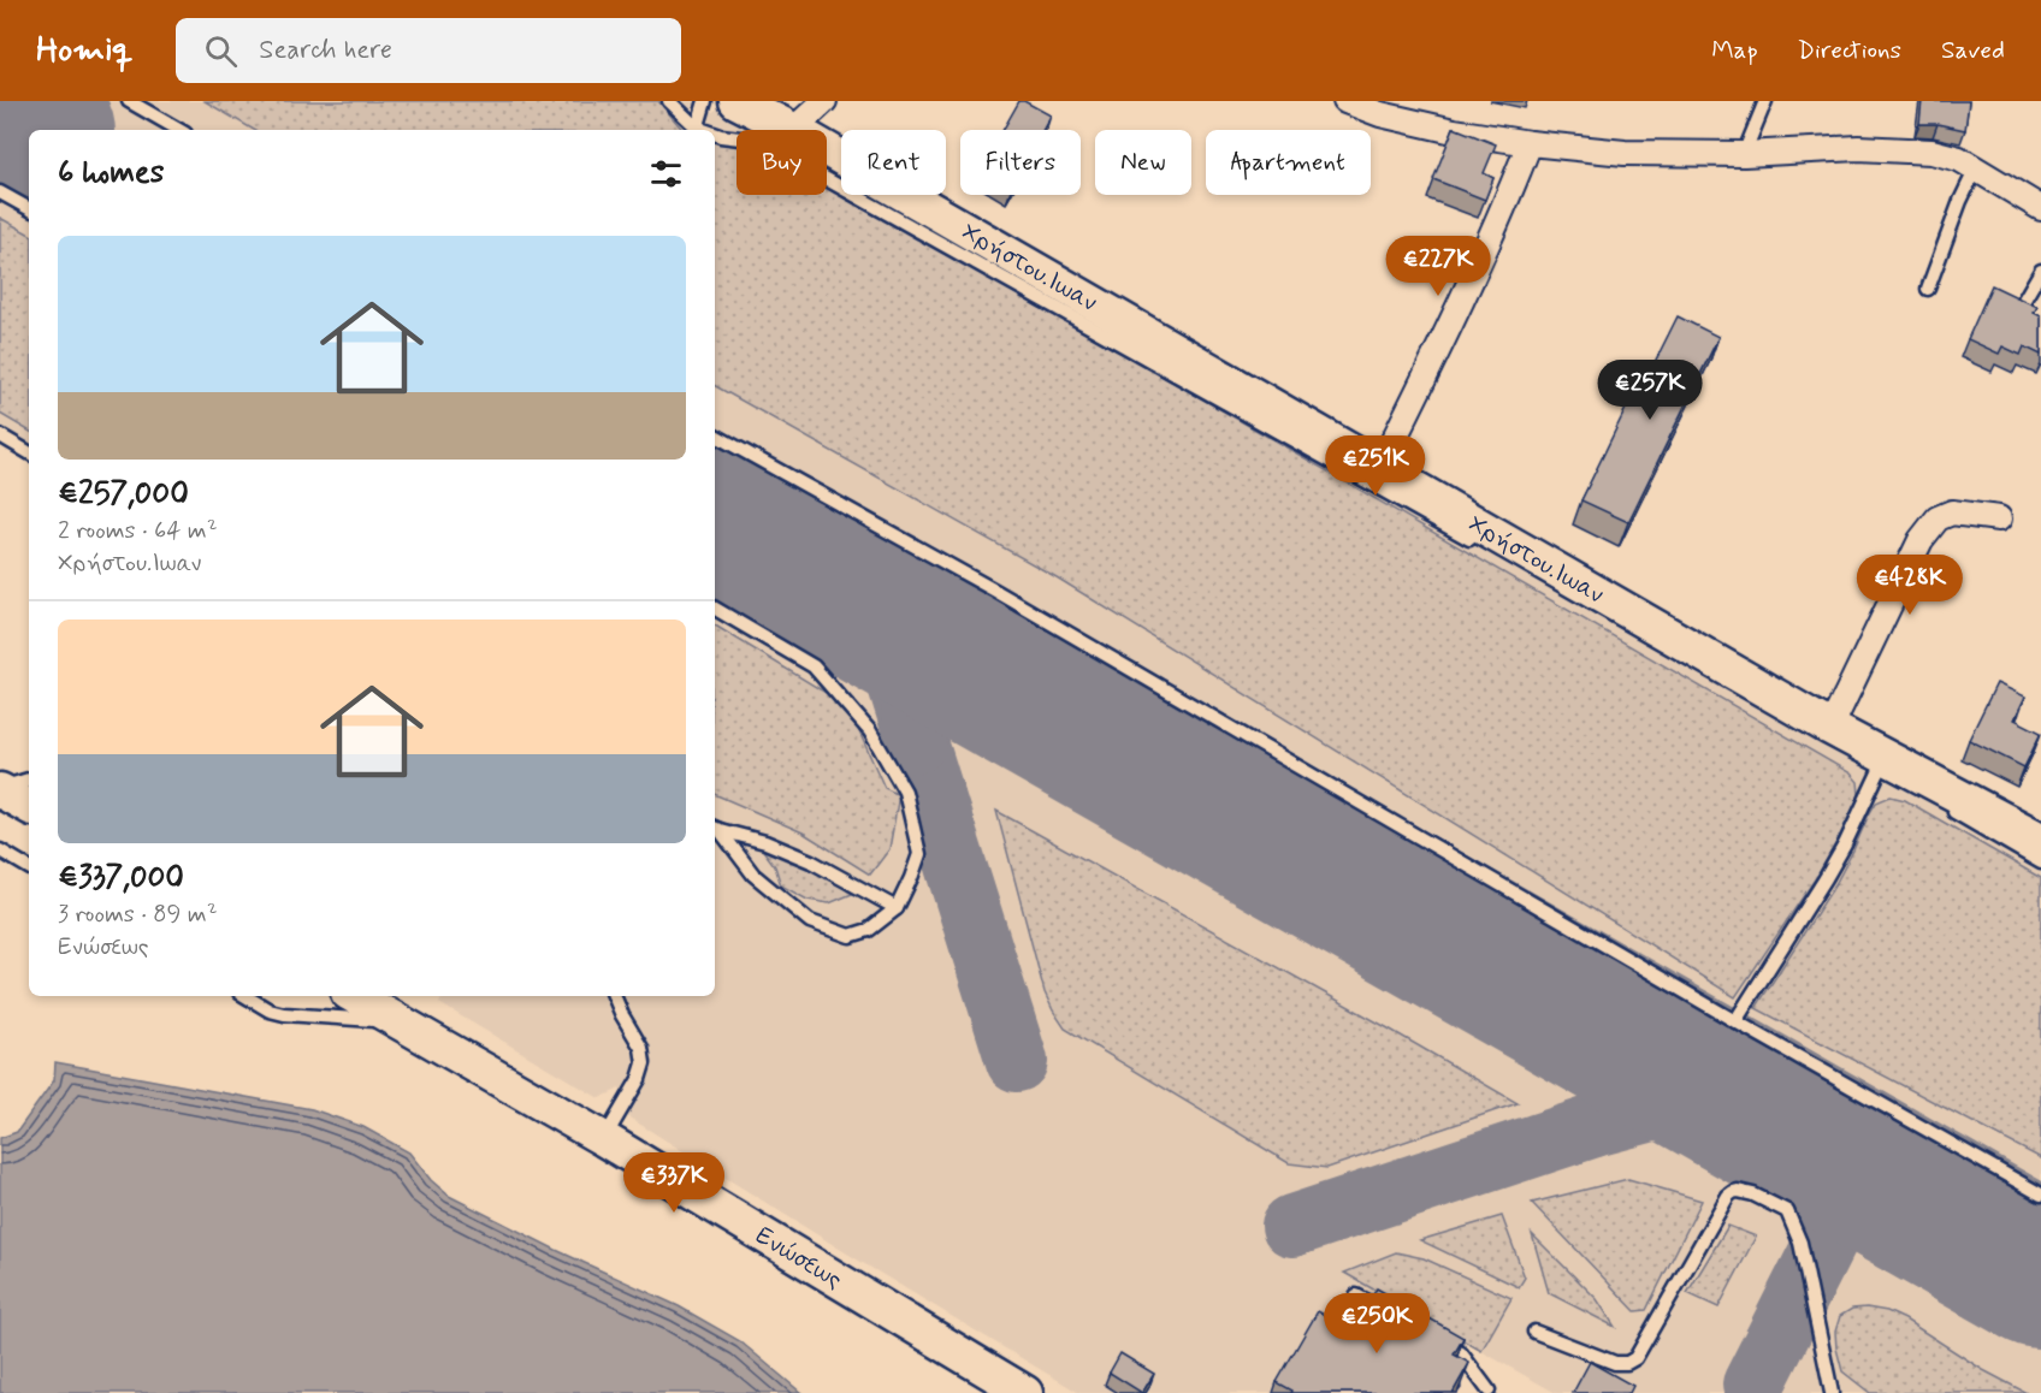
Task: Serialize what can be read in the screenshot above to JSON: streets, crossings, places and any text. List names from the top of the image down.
{
  "streets": {
    "street": ["Χρήστου.Ιωαν", "Ενώσεως"]
  },
  "page": {
    "header": "Homiq",
    "search": "Search here",
    "nav": ["Map", "Directions", "Saved"],
    "chip": [
      "Buy",
      "Rent",
      "Filters",
      "New",
      "Apartment"
    ],
    "heading": "6 homes",
    "list": [
      {
        "name": "€257,000",
        "note": "2 rooms · 64 m² · Χρήστου.Ιωαν"
      },
      {
        "name": "€337,000",
        "note": "3 rooms · 89 m² · Ενώσεως"
      }
    ],
    "price": [
      "€227K",
      "€257K",
      "€251K",
      "€428K",
      "€337K",
      "€250K"
    ]
  }
}
